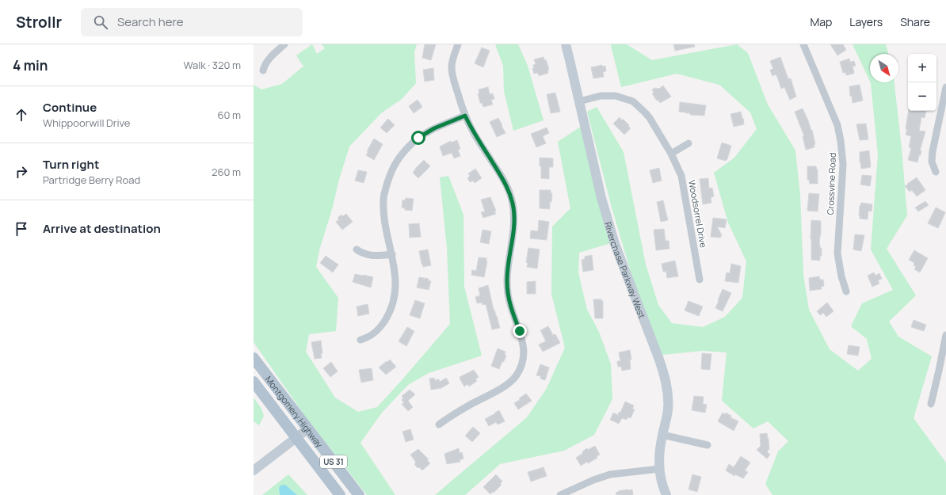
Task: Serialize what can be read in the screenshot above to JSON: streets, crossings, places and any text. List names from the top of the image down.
{
  "streets": {
    "main road": ["Montgomery Highway", "US 31"],
    "street": ["Crossvine Road", "Woodsorrel Drive", "Riverchase Parkway West"]
  },
  "crossings": [
    ["Woodsorrel Drive", "Riverchase Parkway West"]
  ],
  "north": "bottom right",
  "page": {
    "header": "Strollr",
    "search": "Search here",
    "nav": ["Map", "Layers", "Share"],
    "heading": ["4 min", "Walk · 320 m"],
    "map_buttons": ["+", "−"],
    "list": [
      ["Continue", "Whippoorwill Drive", "60 m"],
      ["Turn right", "Partridge Berry Road", "260 m"],
      "Arrive at destination"
    ]
  }
}
